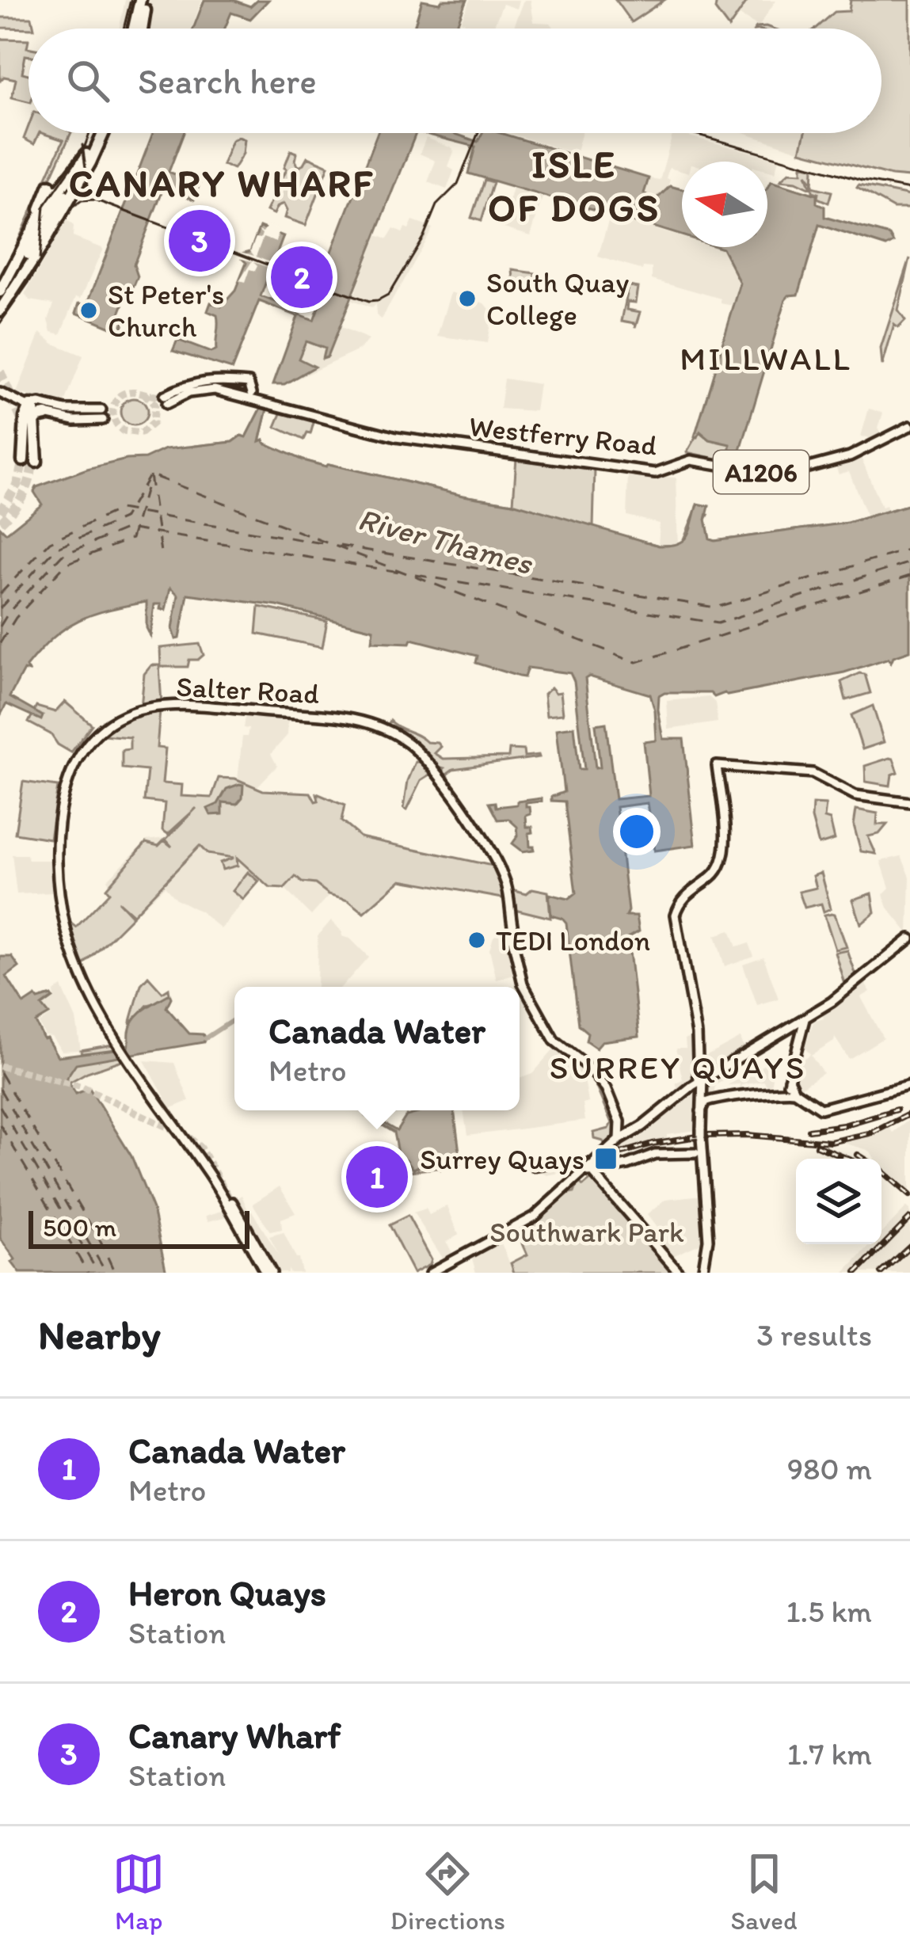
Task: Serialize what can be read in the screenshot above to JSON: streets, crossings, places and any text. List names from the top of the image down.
{
  "streets": {
    "main road": ["Westferry Road", "A1206", "Salter Road"]
  },
  "districts": [
    "ISLE OF DOGS",
    "CANARY WHARF",
    "MILLWALL",
    "SURREY QUAYS"
  ],
  "water": ["River Thames"],
  "parks": ["Southwark Park"],
  "places": {
    "other": ["South Quay College", "St Peter's Church", "TEDI London"],
    "transit": ["Surrey Quays"]
  },
  "scale_bar": "500 m",
  "north": "left",
  "page": {
    "search": "Search here",
    "pins": ["3", "2", "1"],
    "popup": ["Canada Water", "Metro"],
    "scale": "500 m",
    "heading": ["Nearby", "3 results"],
    "list": [
      {
        "mark": "1",
        "name": "Canada Water",
        "note": "Metro",
        "value": "980 m"
      },
      {
        "mark": "2",
        "name": "Heron Quays",
        "note": "Station",
        "value": "1.5 km"
      },
      {
        "mark": "3",
        "name": "Canary Wharf",
        "note": "Station",
        "value": "1.7 km"
      }
    ],
    "nav": ["Map", "Directions", "Saved"]
  }
}
